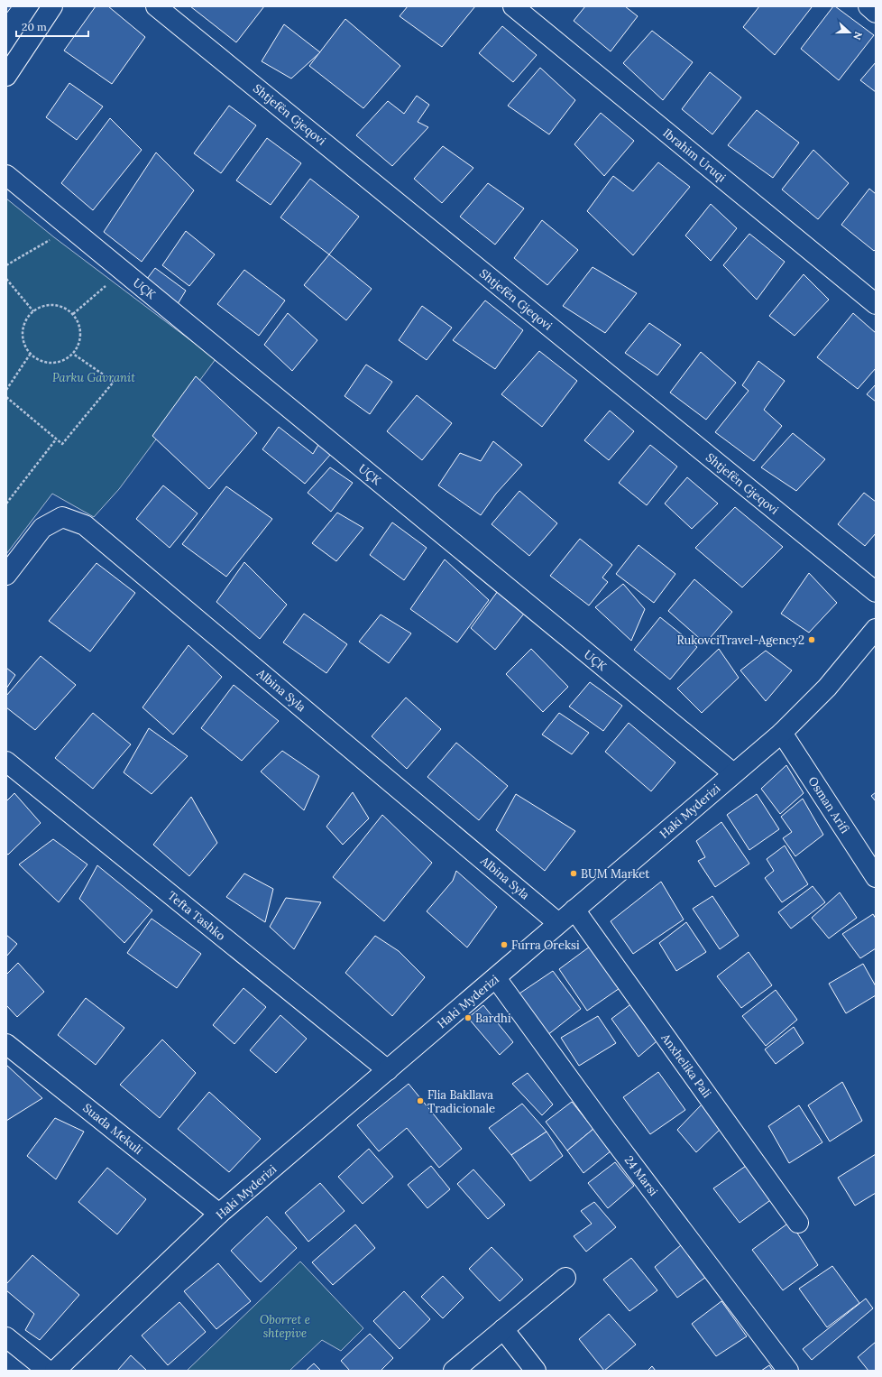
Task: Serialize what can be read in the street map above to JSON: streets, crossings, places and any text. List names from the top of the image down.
{
  "streets": {
    "street": [
      "Shtjefën Gjeqovi",
      "Ibrahim Uruqi",
      "UÇK",
      "Albina Syla",
      "Osman Arifi",
      "Haki Myderizi",
      "Tefta Tashko",
      "Anxhelika Pali",
      "Suada Mekuli",
      "24 Marsi"
    ]
  },
  "crossings": [
    ["UÇK", "Haki Myderizi"],
    ["Albina Syla", "Haki Myderizi"],
    ["Osman Arifi", "Haki Myderizi"],
    ["Haki Myderizi", "Tefta Tashko"],
    ["Haki Myderizi", "Anxhelika Pali"],
    ["Haki Myderizi", "Suada Mekuli"],
    ["Haki Myderizi", "24 Marsi"]
  ],
  "parks": ["Parku Gavranit", "Oborret e shtepive"],
  "places": [
    "RukovciTravel-Agency2",
    "BUM Market",
    "Furra Oreksi",
    "Bardhi",
    "Flia Bakllava Tradicionale"
  ],
  "scale_bar": "20 m",
  "north": "right"
}
